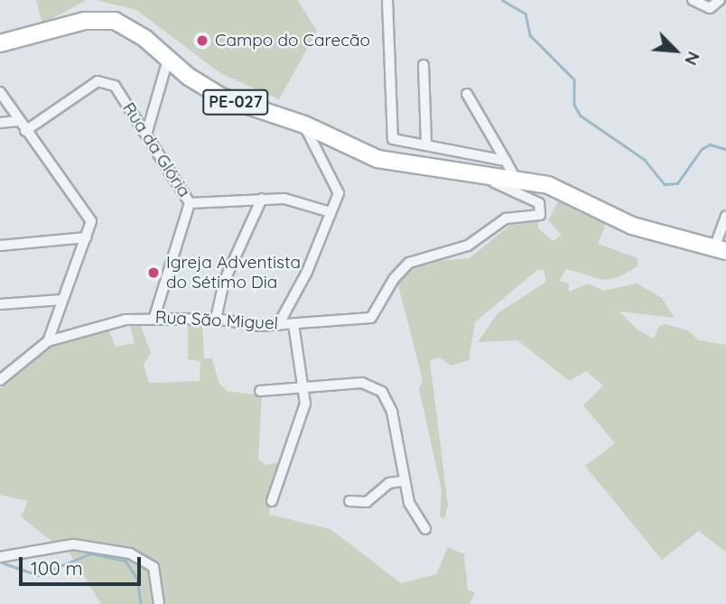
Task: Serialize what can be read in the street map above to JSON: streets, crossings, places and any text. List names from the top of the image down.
{
  "streets": {
    "main road": ["PE-027"],
    "street": ["Rua da Glória", "Rua São Miguel"]
  },
  "crossings": [
    ["PE-027", "Rua São Miguel"],
    ["Rua da Glória", "Rua São Miguel"]
  ],
  "places": ["Campo do Carecão", "Igreja Adventista do Sétimo Dia"],
  "scale_bar": "100 m",
  "north": "bottom right"
}
